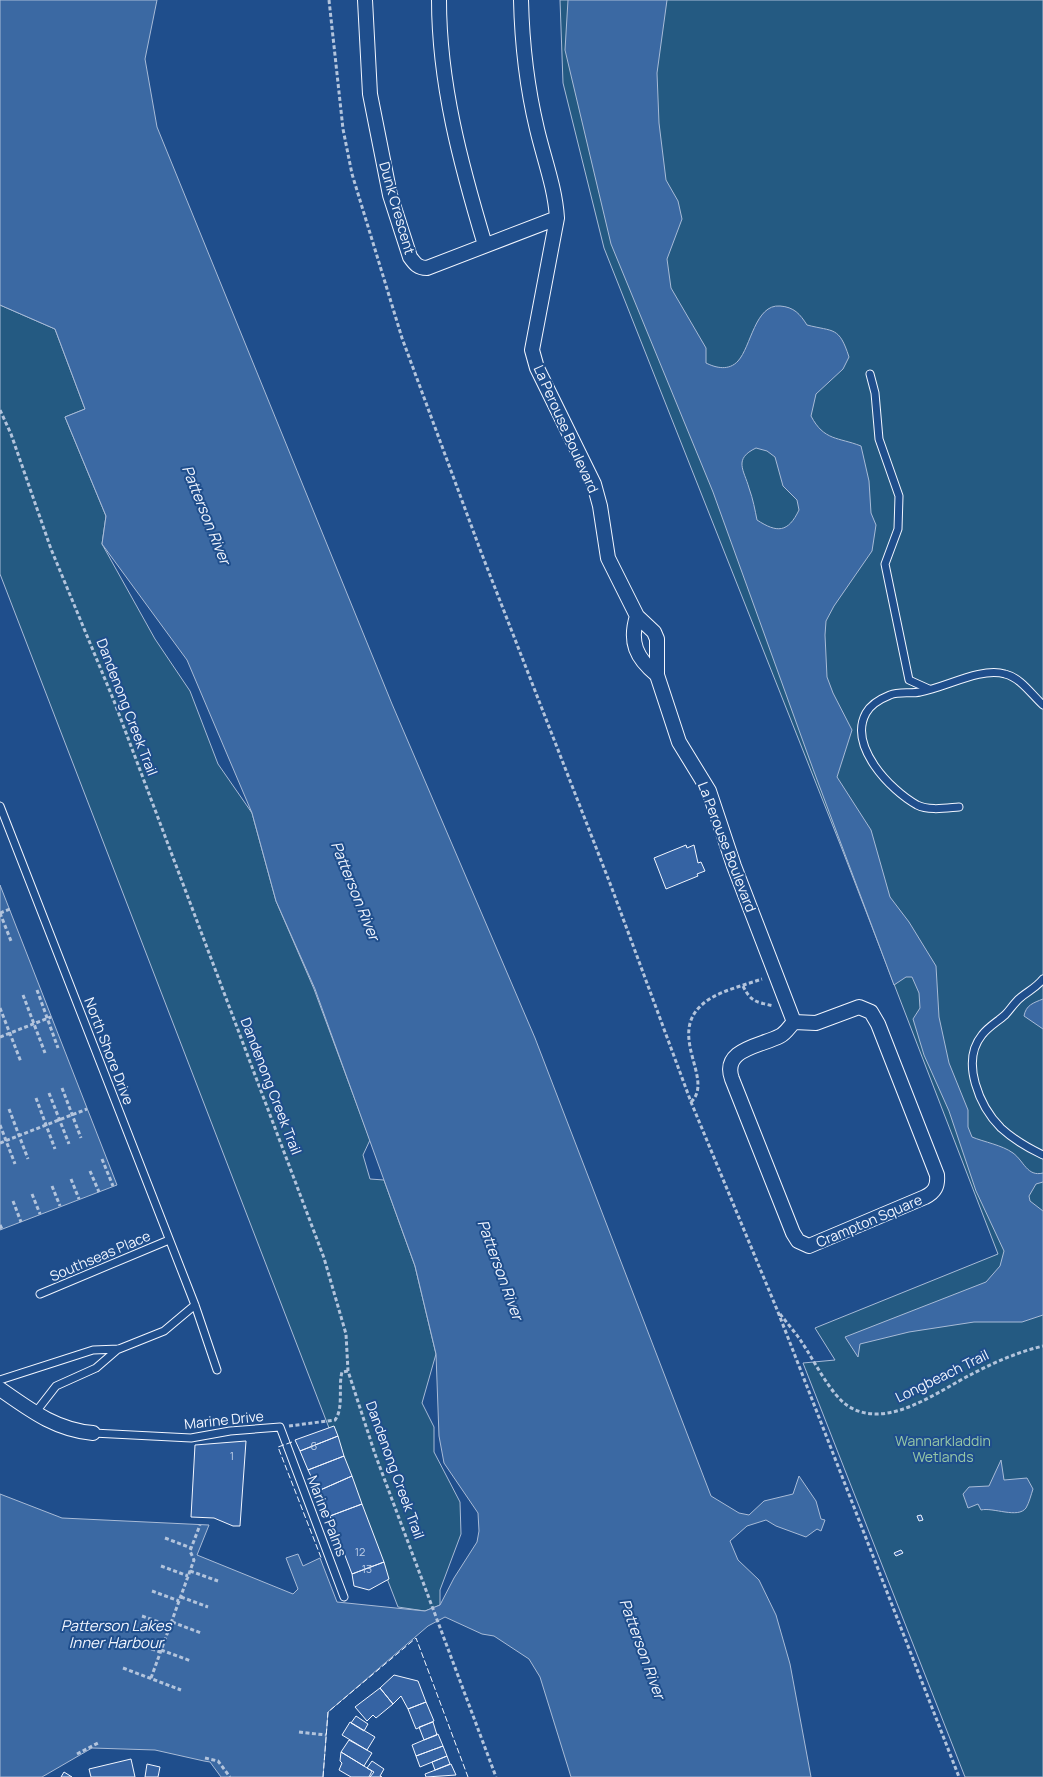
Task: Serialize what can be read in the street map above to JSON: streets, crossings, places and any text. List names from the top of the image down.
{
  "streets": {
    "street": ["Dunk Crescent", "La Perouse Boulevard", "Crampton Square"],
    "lane": [
      "North Shore Drive",
      "Southseas Place",
      "Marine Drive",
      "Marine Palms"
    ],
    "path": ["Dandenong Creek Trail", "Longbeach Trail"]
  },
  "crossings": [
    ["Dunk Crescent", "La Perouse Boulevard"],
    ["La Perouse Boulevard", "Crampton Square"],
    ["North Shore Drive", "Southseas Place"],
    ["Marine Drive", "Marine Palms"]
  ],
  "water": ["Patterson River", "Patterson Lakes Inner Harbour"],
  "parks": ["Wannarkladdin Wetlands"],
  "house_numbers": [
    "6",
    "1",
    "12",
    "13"
  ]
}
